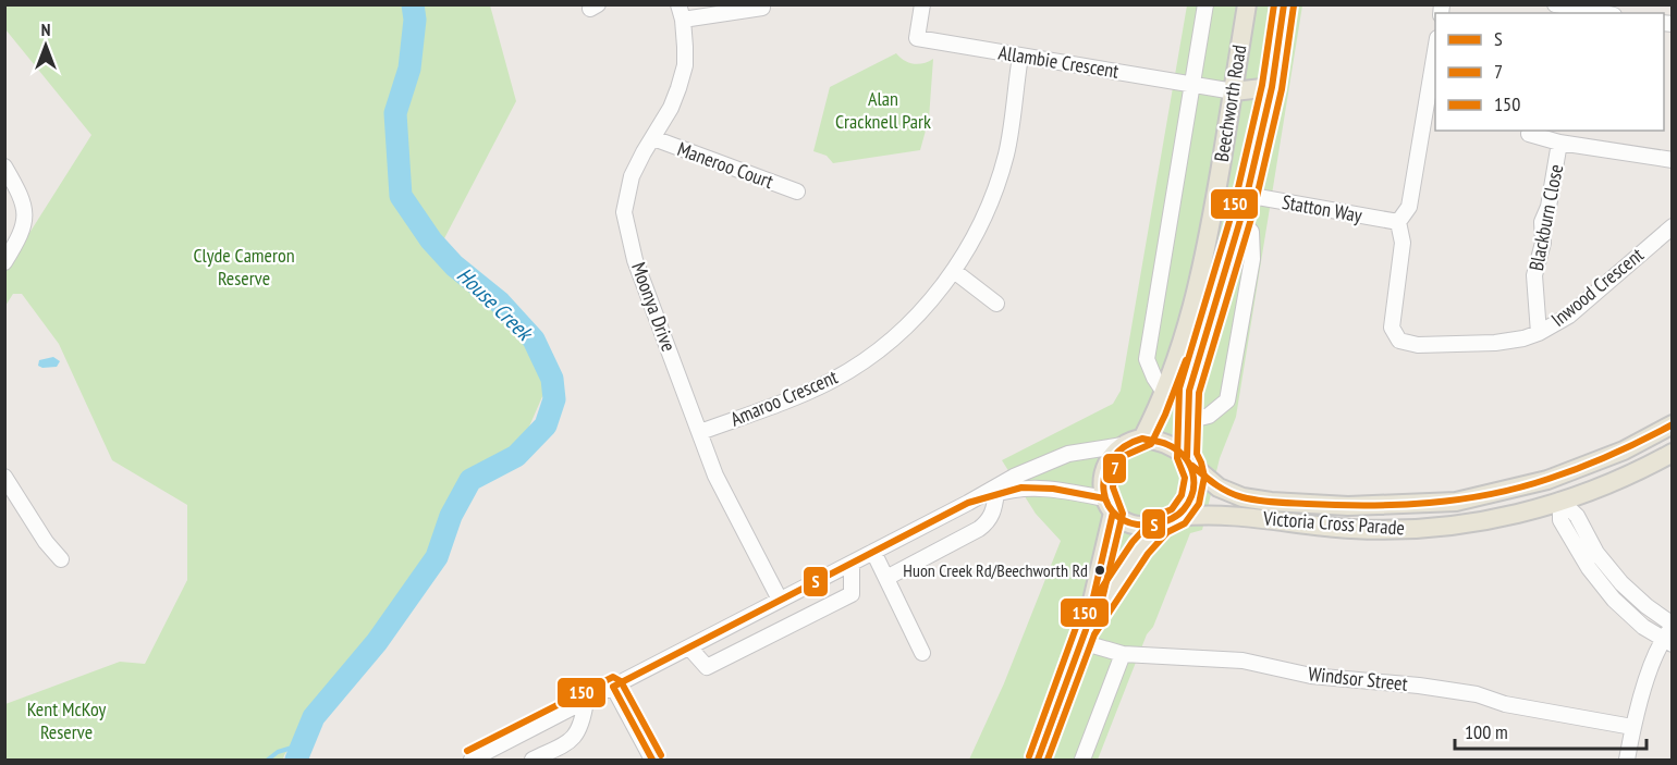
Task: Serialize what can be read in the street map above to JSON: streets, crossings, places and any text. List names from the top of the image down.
{
  "streets": {
    "main road": ["Beechworth Road", "Victoria Cross Parade"],
    "street": [
      "Allambie Crescent",
      "Maneroo Court",
      "Statton Way",
      "Blackburn Close",
      "Inwood Crescent",
      "Moonya Drive",
      "Amaroo Crescent",
      "Windsor Street"
    ]
  },
  "crossings": [
    ["Allambie Crescent", "Beechworth Road"],
    ["Allambie Crescent", "Amaroo Crescent"],
    ["Beechworth Road", "Statton Way"],
    ["Beechworth Road", "Victoria Cross Parade"],
    ["Maneroo Court", "Moonya Drive"],
    ["Statton Way", "Inwood Crescent"],
    ["Blackburn Close", "Inwood Crescent"],
    ["Moonya Drive", "Amaroo Crescent"]
  ],
  "water": ["House Creek"],
  "parks": ["Alan Cracknell Park", "Clyde Cameron Reserve", "Kent McKoy Reserve"],
  "places": ["Huon Creek Rd/Beechworth Rd"],
  "lines": ["transit line S", "transit line 150", "transit line 7"],
  "legend": ["S", "7", "150"],
  "scale_bar": "100 m",
  "north": "top"
}
